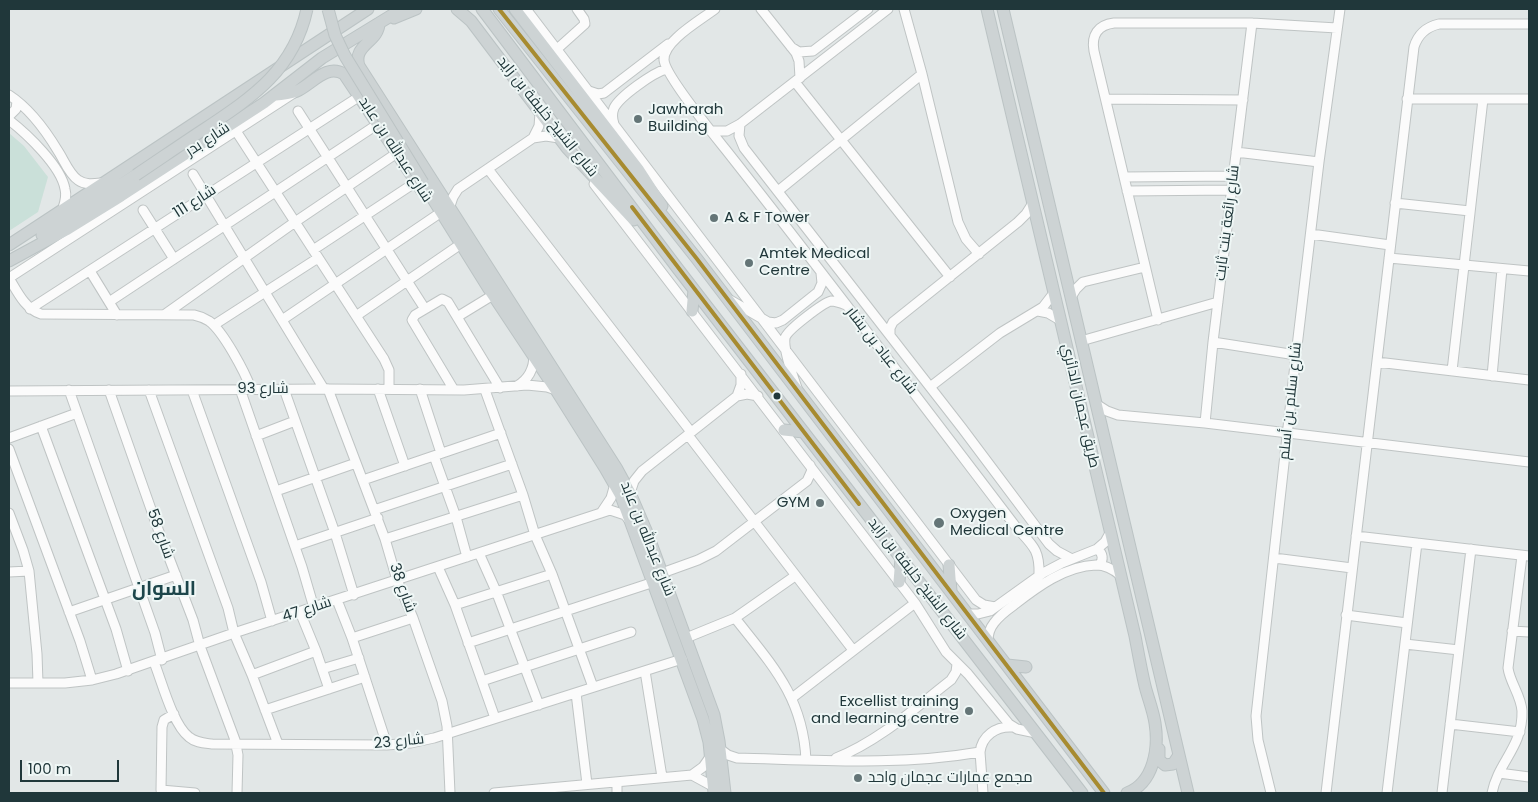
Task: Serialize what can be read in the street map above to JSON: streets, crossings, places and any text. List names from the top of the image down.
{
  "streets": {
    "main road": [
      "شارع الشيخ خليفة بن زايد",
      "شارع بدر",
      "شارع عبدالله بن عابد",
      "طريق عجمان الدائري"
    ],
    "street": [
      "شارع 111",
      "شارع رائعة بنت ثابت",
      "شارع عباد بن بشار",
      "شارع 93",
      "شارع سلام بن أسلم",
      "شارع 58",
      "شارع 38",
      "شارع 47",
      "شارع 23"
    ]
  },
  "crossings": [
    ["شارع عبدالله بن عابد", "شارع 111"],
    ["شارع عبدالله بن عابد", "شارع 93"],
    ["شارع عبدالله بن عابد", "شارع 47"],
    ["شارع عبدالله بن عابد", "شارع 23"],
    ["شارع 111", "شارع 38"],
    ["شارع 93", "شارع 58"],
    ["شارع 93", "شارع 38"],
    ["شارع 93", "شارع 23"],
    ["شارع 58", "شارع 47"],
    ["شارع 58", "شارع 23"],
    ["شارع 38", "شارع 47"],
    ["شارع 38", "شارع 23"],
    ["شارع 47", "شارع 23"]
  ],
  "districts": ["السوان"],
  "places": [
    "Jawharah Building",
    "A & F Tower",
    "Amtek Medical Centre",
    "GYM",
    "Oxygen Medical Centre",
    "Excellist training and learning centre",
    "مجمع عمارات عجمان واحد"
  ],
  "scale_bar": "100 m"
}
